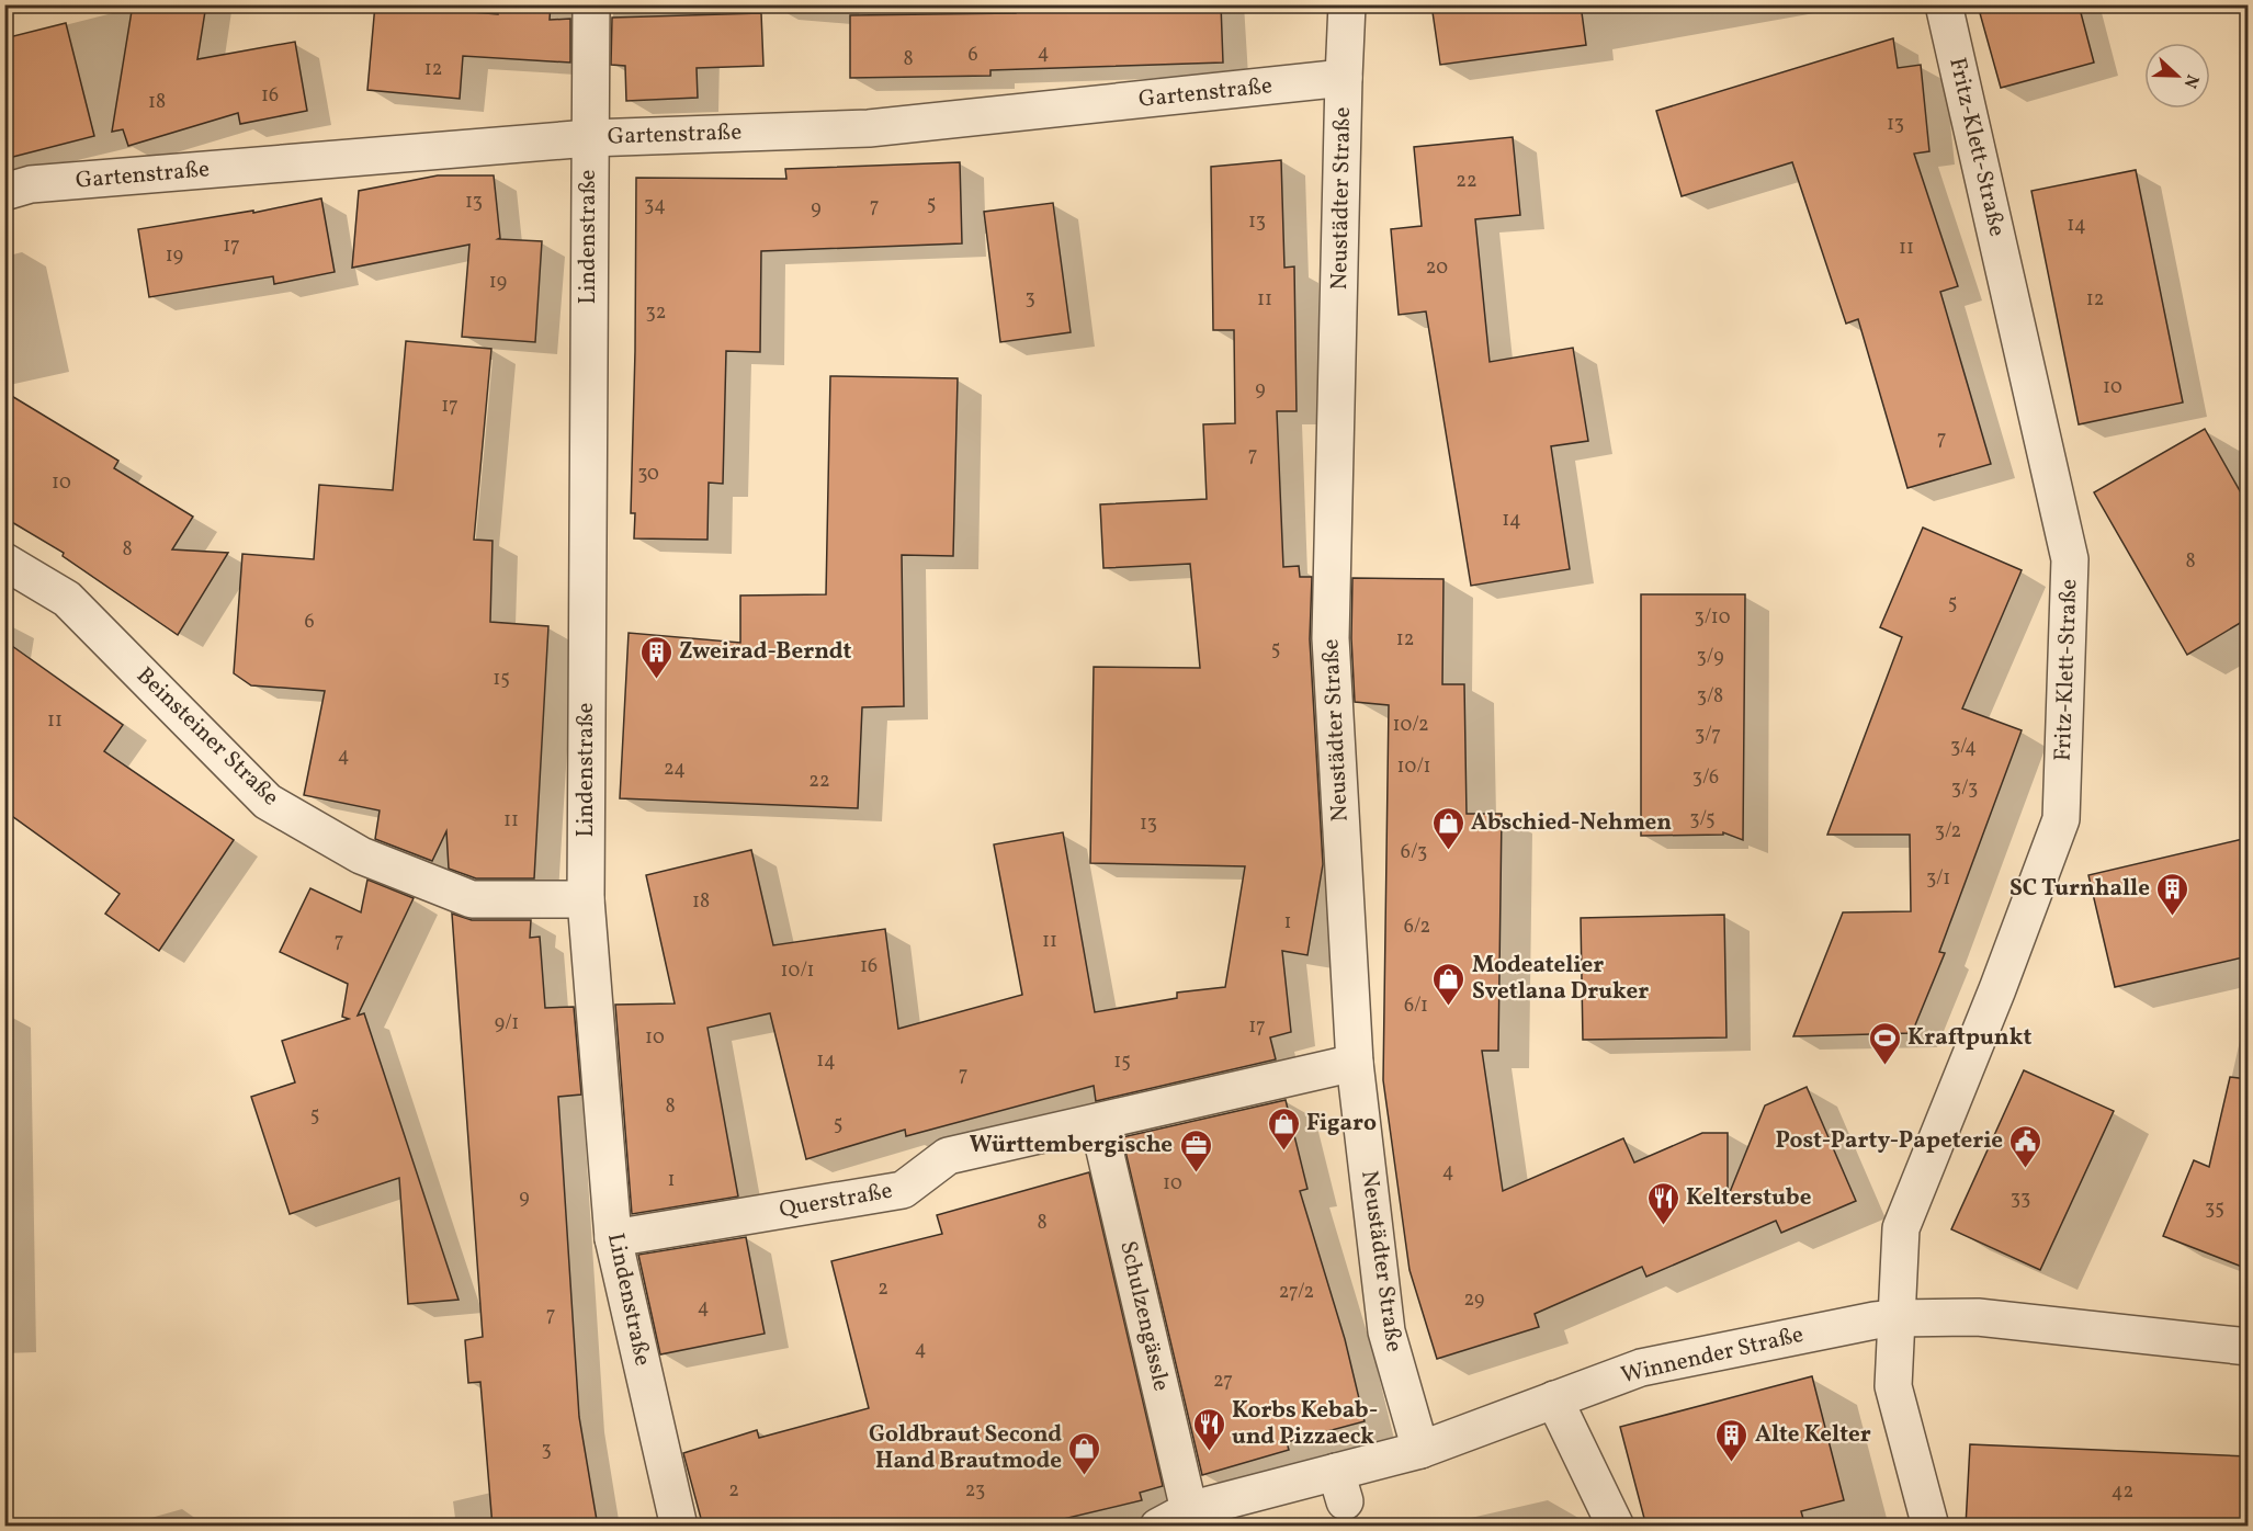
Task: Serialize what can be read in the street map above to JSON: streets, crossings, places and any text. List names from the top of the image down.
{
  "streets": {
    "street": [
      "Gartenstraße",
      "Fritz-Klett-Straße",
      "Neustädter Straße",
      "Lindenstraße",
      "Beinsteiner Straße",
      "Querstraße",
      "Schulzengässle",
      "Winnender Straße"
    ]
  },
  "crossings": [
    ["Gartenstraße", "Neustädter Straße"],
    ["Gartenstraße", "Lindenstraße"],
    ["Fritz-Klett-Straße", "Winnender Straße"],
    ["Neustädter Straße", "Querstraße"],
    ["Neustädter Straße", "Winnender Straße"],
    ["Lindenstraße", "Beinsteiner Straße"],
    ["Lindenstraße", "Querstraße"],
    ["Querstraße", "Schulzengässle"],
    ["Schulzengässle", "Winnender Straße"]
  ],
  "places": {
    "building": ["Zweirad-Berndt", "SC Turnhalle", "Alte Kelter"],
    "shop": [
      "Abschied-Nehmen",
      "Modeatelier Svetlana Druker",
      "Figaro",
      "Goldbraut Second Hand Brautmode"
    ],
    "sports": ["Kraftpunkt"],
    "public building": ["Post-Party-Papeterie"],
    "office": ["Württembergische"],
    "restaurant": ["Kelterstube", "Korbs Kebab- und Pizzaeck"]
  },
  "house_numbers": [
    "4",
    "6",
    "8",
    "12",
    "16",
    "18",
    "13",
    "22",
    "13",
    "5",
    "34",
    "7",
    "9",
    "13",
    "14",
    "17",
    "11",
    "19",
    "20",
    "19",
    "3",
    "11",
    "12",
    "32",
    "10",
    "9",
    "17",
    "7",
    "7",
    "30",
    "10",
    "14",
    "8",
    "8",
    "5",
    "3/10",
    "6",
    "12",
    "5",
    "3/9",
    "15",
    "3/8",
    "11",
    "10/2",
    "3/7",
    "3/4",
    "4",
    "10/1",
    "24",
    "3/6",
    "22",
    "3/3",
    "3/5",
    "11",
    "13",
    "3/2",
    "6/3",
    "3/1",
    "18",
    "1",
    "6/2",
    "7",
    "11",
    "16",
    "10/1",
    "6/1",
    "9/1",
    "17",
    "10",
    "14",
    "15",
    "7",
    "8",
    "5",
    "5",
    "4",
    "1",
    "10",
    "9",
    "33",
    "35",
    "8",
    "2",
    "27/2",
    "29",
    "4",
    "7",
    "4",
    "27",
    "3",
    "2",
    "23",
    "42"
  ],
  "north": "right"
}
